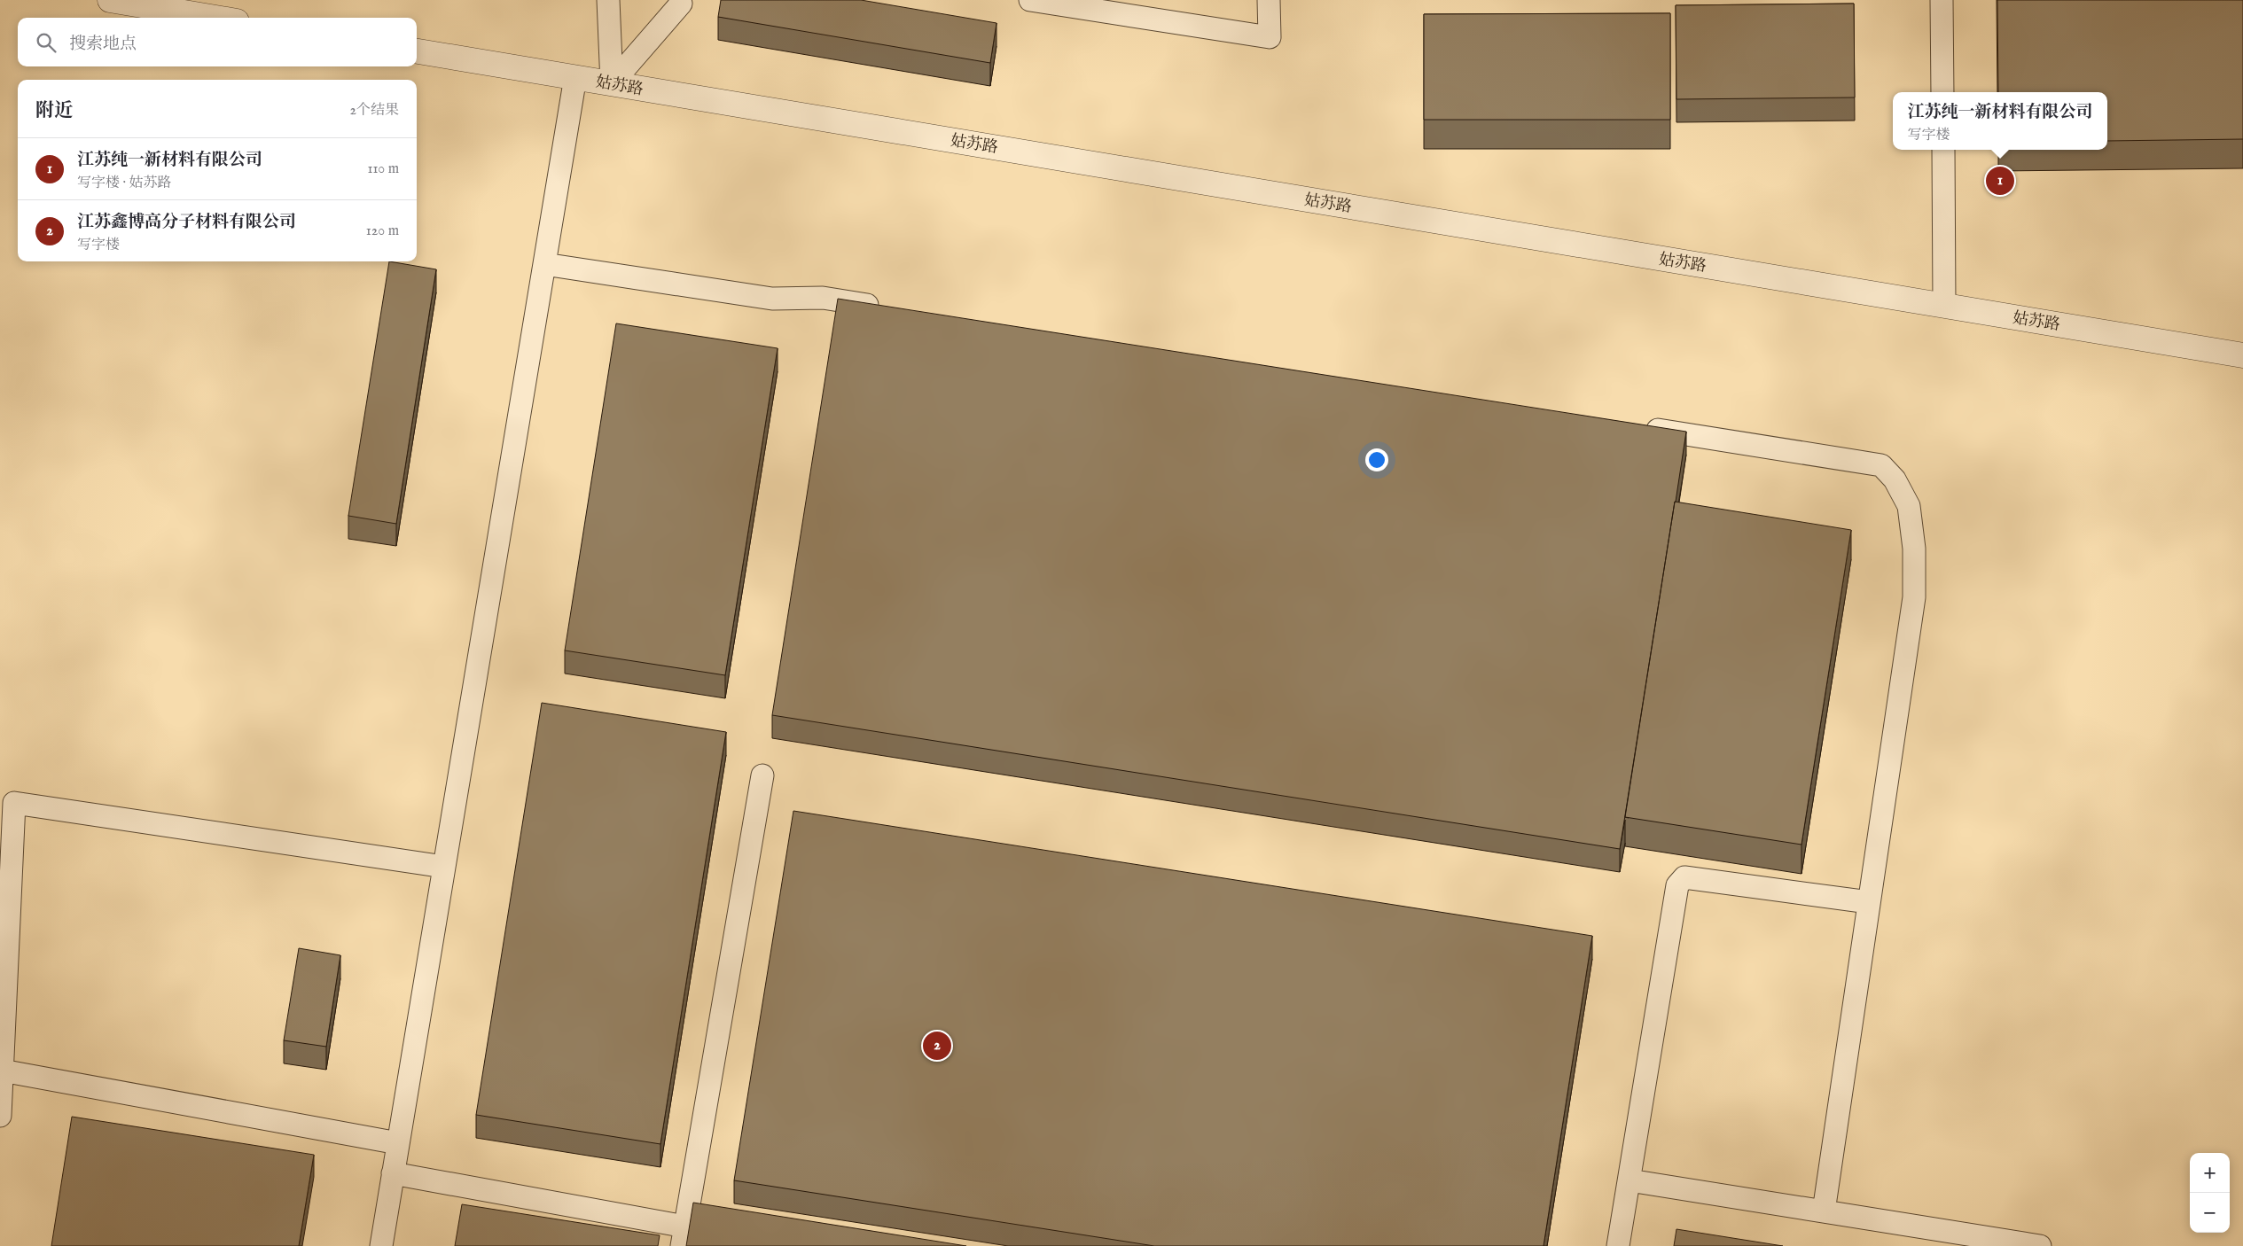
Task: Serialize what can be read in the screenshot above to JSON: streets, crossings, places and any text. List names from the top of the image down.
{
  "streets": {
    "street": ["姑苏路"]
  },
  "page": {
    "search": "搜索地点",
    "heading": ["附近", "2个结果"],
    "popup": ["江苏纯一新材料有限公司", "写字楼"],
    "list": [
      {
        "mark": "1",
        "name": "江苏纯一新材料有限公司",
        "note": "写字楼 · 姑苏路",
        "value": "110 m"
      },
      {
        "mark": "2",
        "name": "江苏鑫博高分子材料有限公司",
        "note": "写字楼",
        "value": "120 m"
      }
    ],
    "pins": ["1", "2"],
    "map_buttons": ["+", "−"]
  }
}
